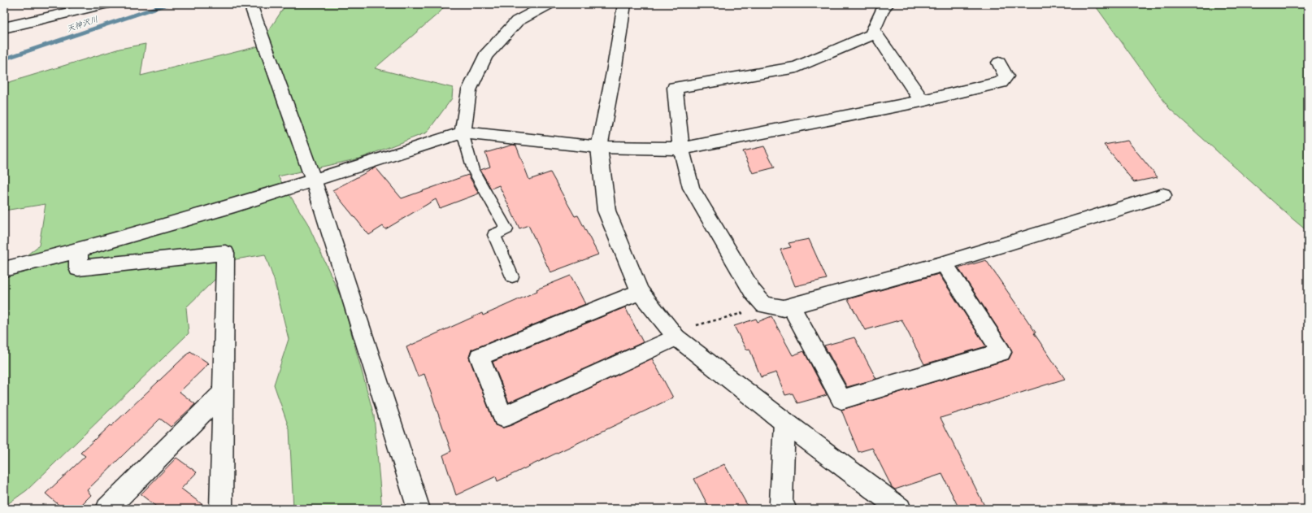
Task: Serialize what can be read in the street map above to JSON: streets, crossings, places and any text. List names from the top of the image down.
{
  "water": ["天神沢川"]
}
